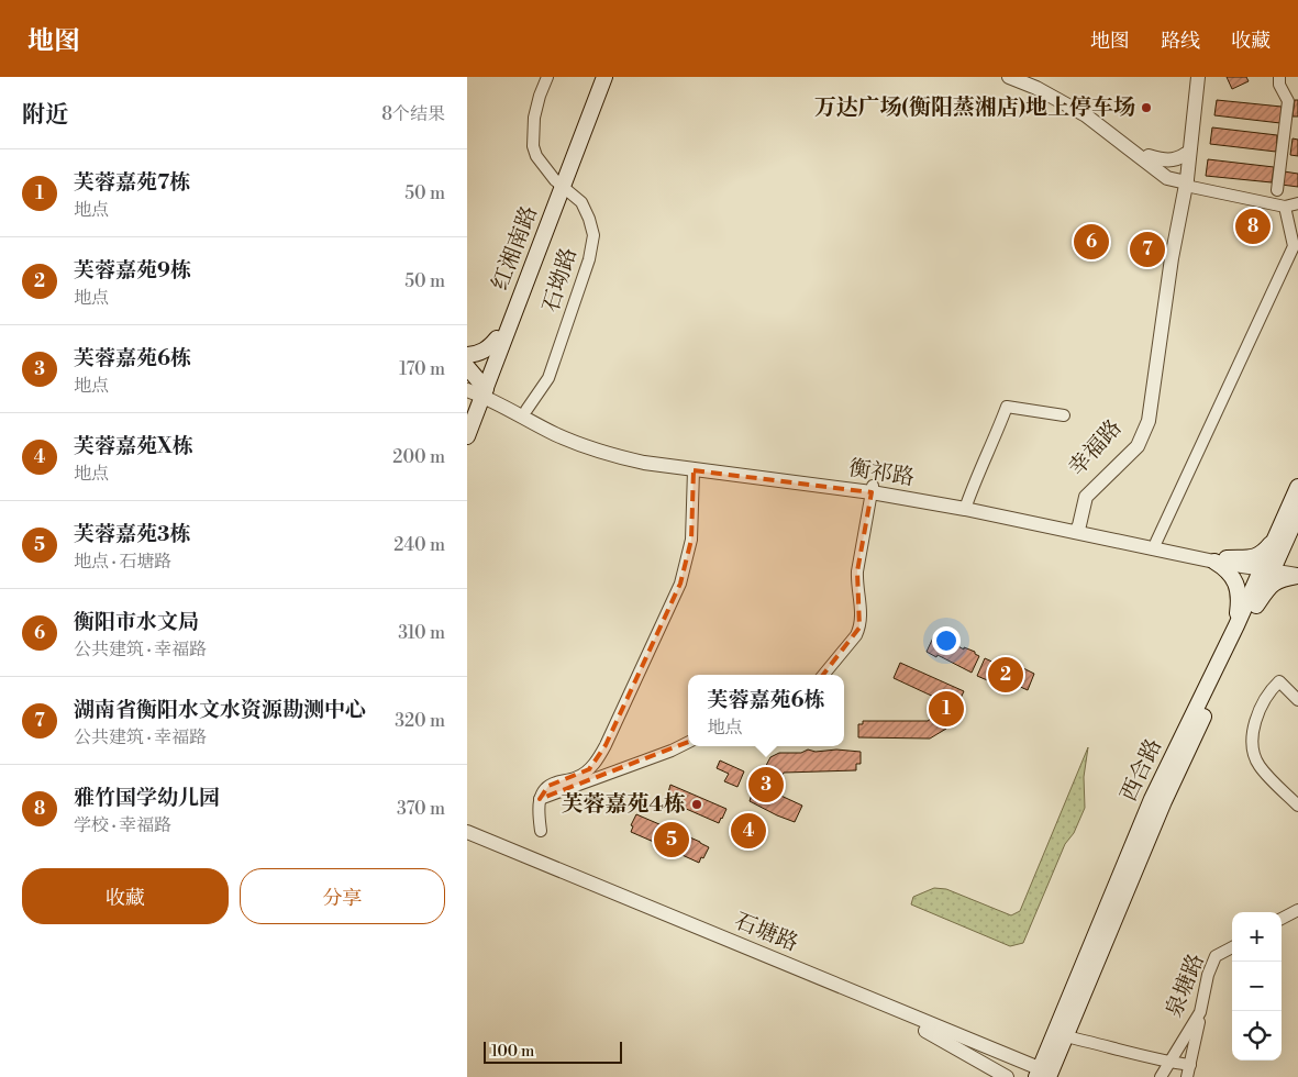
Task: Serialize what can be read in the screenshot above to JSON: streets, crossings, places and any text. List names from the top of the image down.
{
  "streets": {
    "main road": ["红湘南路", "西合路"],
    "street": [
      "石坳路",
      "幸福路",
      "衡祁路",
      "石塘路",
      "泉塘路"
    ]
  },
  "crossings": [
    ["红湘南路", "石坳路"],
    ["红湘南路", "衡祁路"],
    ["石坳路", "衡祁路"],
    ["幸福路", "衡祁路"],
    ["衡祁路", "西合路"],
    ["西合路", "石塘路"]
  ],
  "places": ["万达广场(衡阳蒸湘店)地上停车场", "芙蓉嘉苑4栋"],
  "scale_bar": "100 m",
  "page": {
    "header": "地图",
    "nav": ["地图", "路线", "收藏"],
    "heading": ["附近", "8个结果"],
    "list": [
      {
        "mark": "1",
        "name": "芙蓉嘉苑7栋",
        "note": "地点",
        "value": "50 m"
      },
      {
        "mark": "2",
        "name": "芙蓉嘉苑9栋",
        "note": "地点",
        "value": "50 m"
      },
      {
        "mark": "3",
        "name": "芙蓉嘉苑6栋",
        "note": "地点",
        "value": "170 m"
      },
      {
        "mark": "4",
        "name": "芙蓉嘉苑X栋",
        "note": "地点",
        "value": "200 m"
      },
      {
        "mark": "5",
        "name": "芙蓉嘉苑3栋",
        "note": "地点 · 石塘路",
        "value": "240 m"
      },
      {
        "mark": "6",
        "name": "衡阳市水文局",
        "note": "公共建筑 · 幸福路",
        "value": "310 m"
      },
      {
        "mark": "7",
        "name": "湖南省衡阳水文水资源勘测中心",
        "note": "公共建筑 · 幸福路",
        "value": "320 m"
      },
      {
        "mark": "8",
        "name": "雅竹国学幼儿园",
        "note": "学校 · 幸福路",
        "value": "370 m"
      }
    ],
    "pins": [
      "8",
      "6",
      "7",
      "2",
      "1",
      "3",
      "4",
      "5"
    ],
    "popup": ["芙蓉嘉苑6栋", "地点"],
    "buttons": ["收藏", "分享"],
    "map_buttons": ["+", "−"],
    "scale": "100 m"
  }
}
